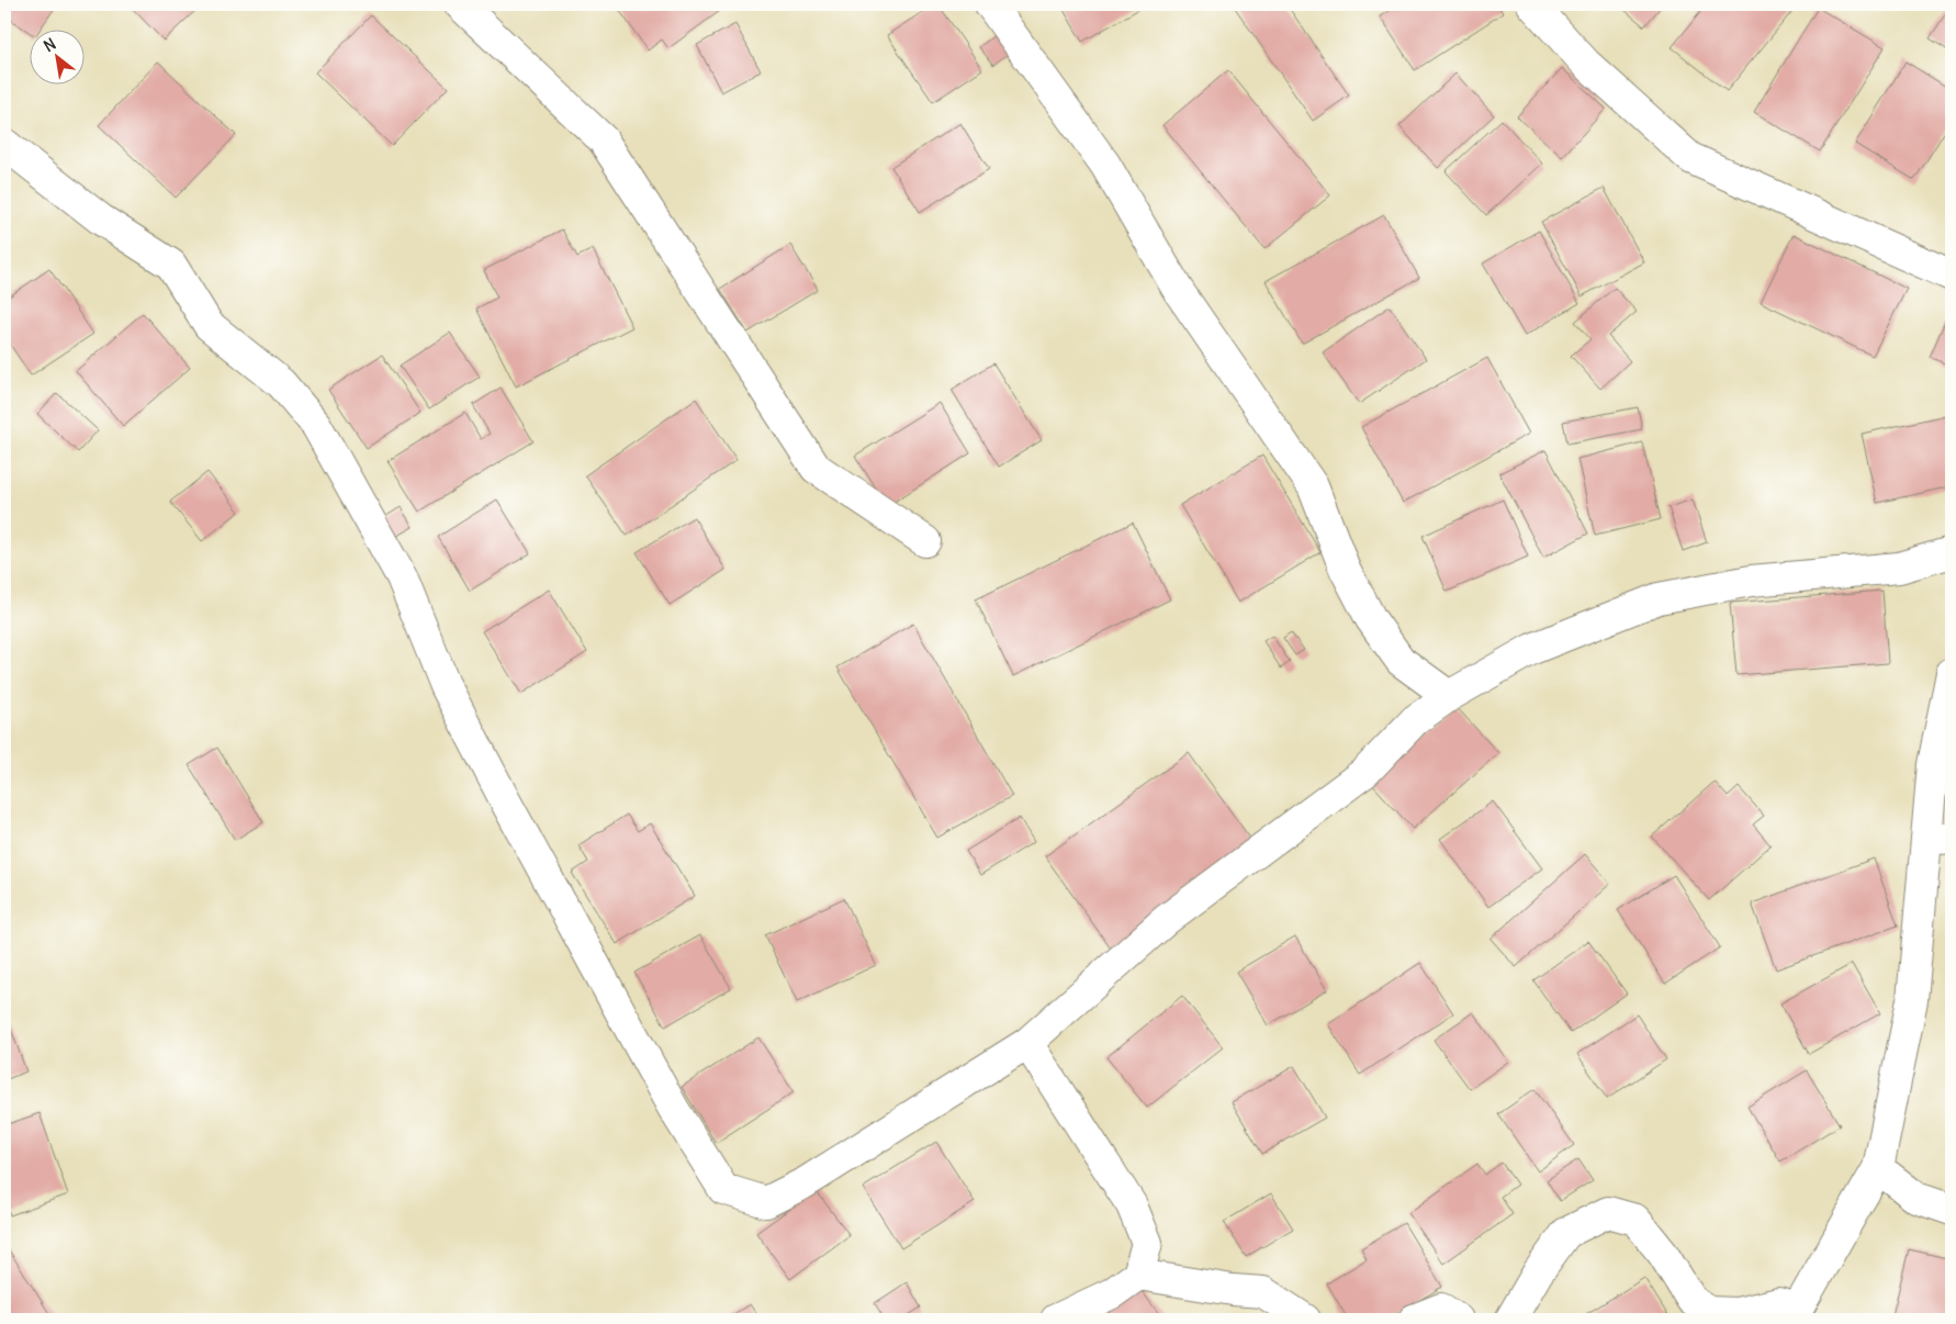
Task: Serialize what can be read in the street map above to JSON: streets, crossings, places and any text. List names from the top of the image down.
{
  "north": "top left"
}
